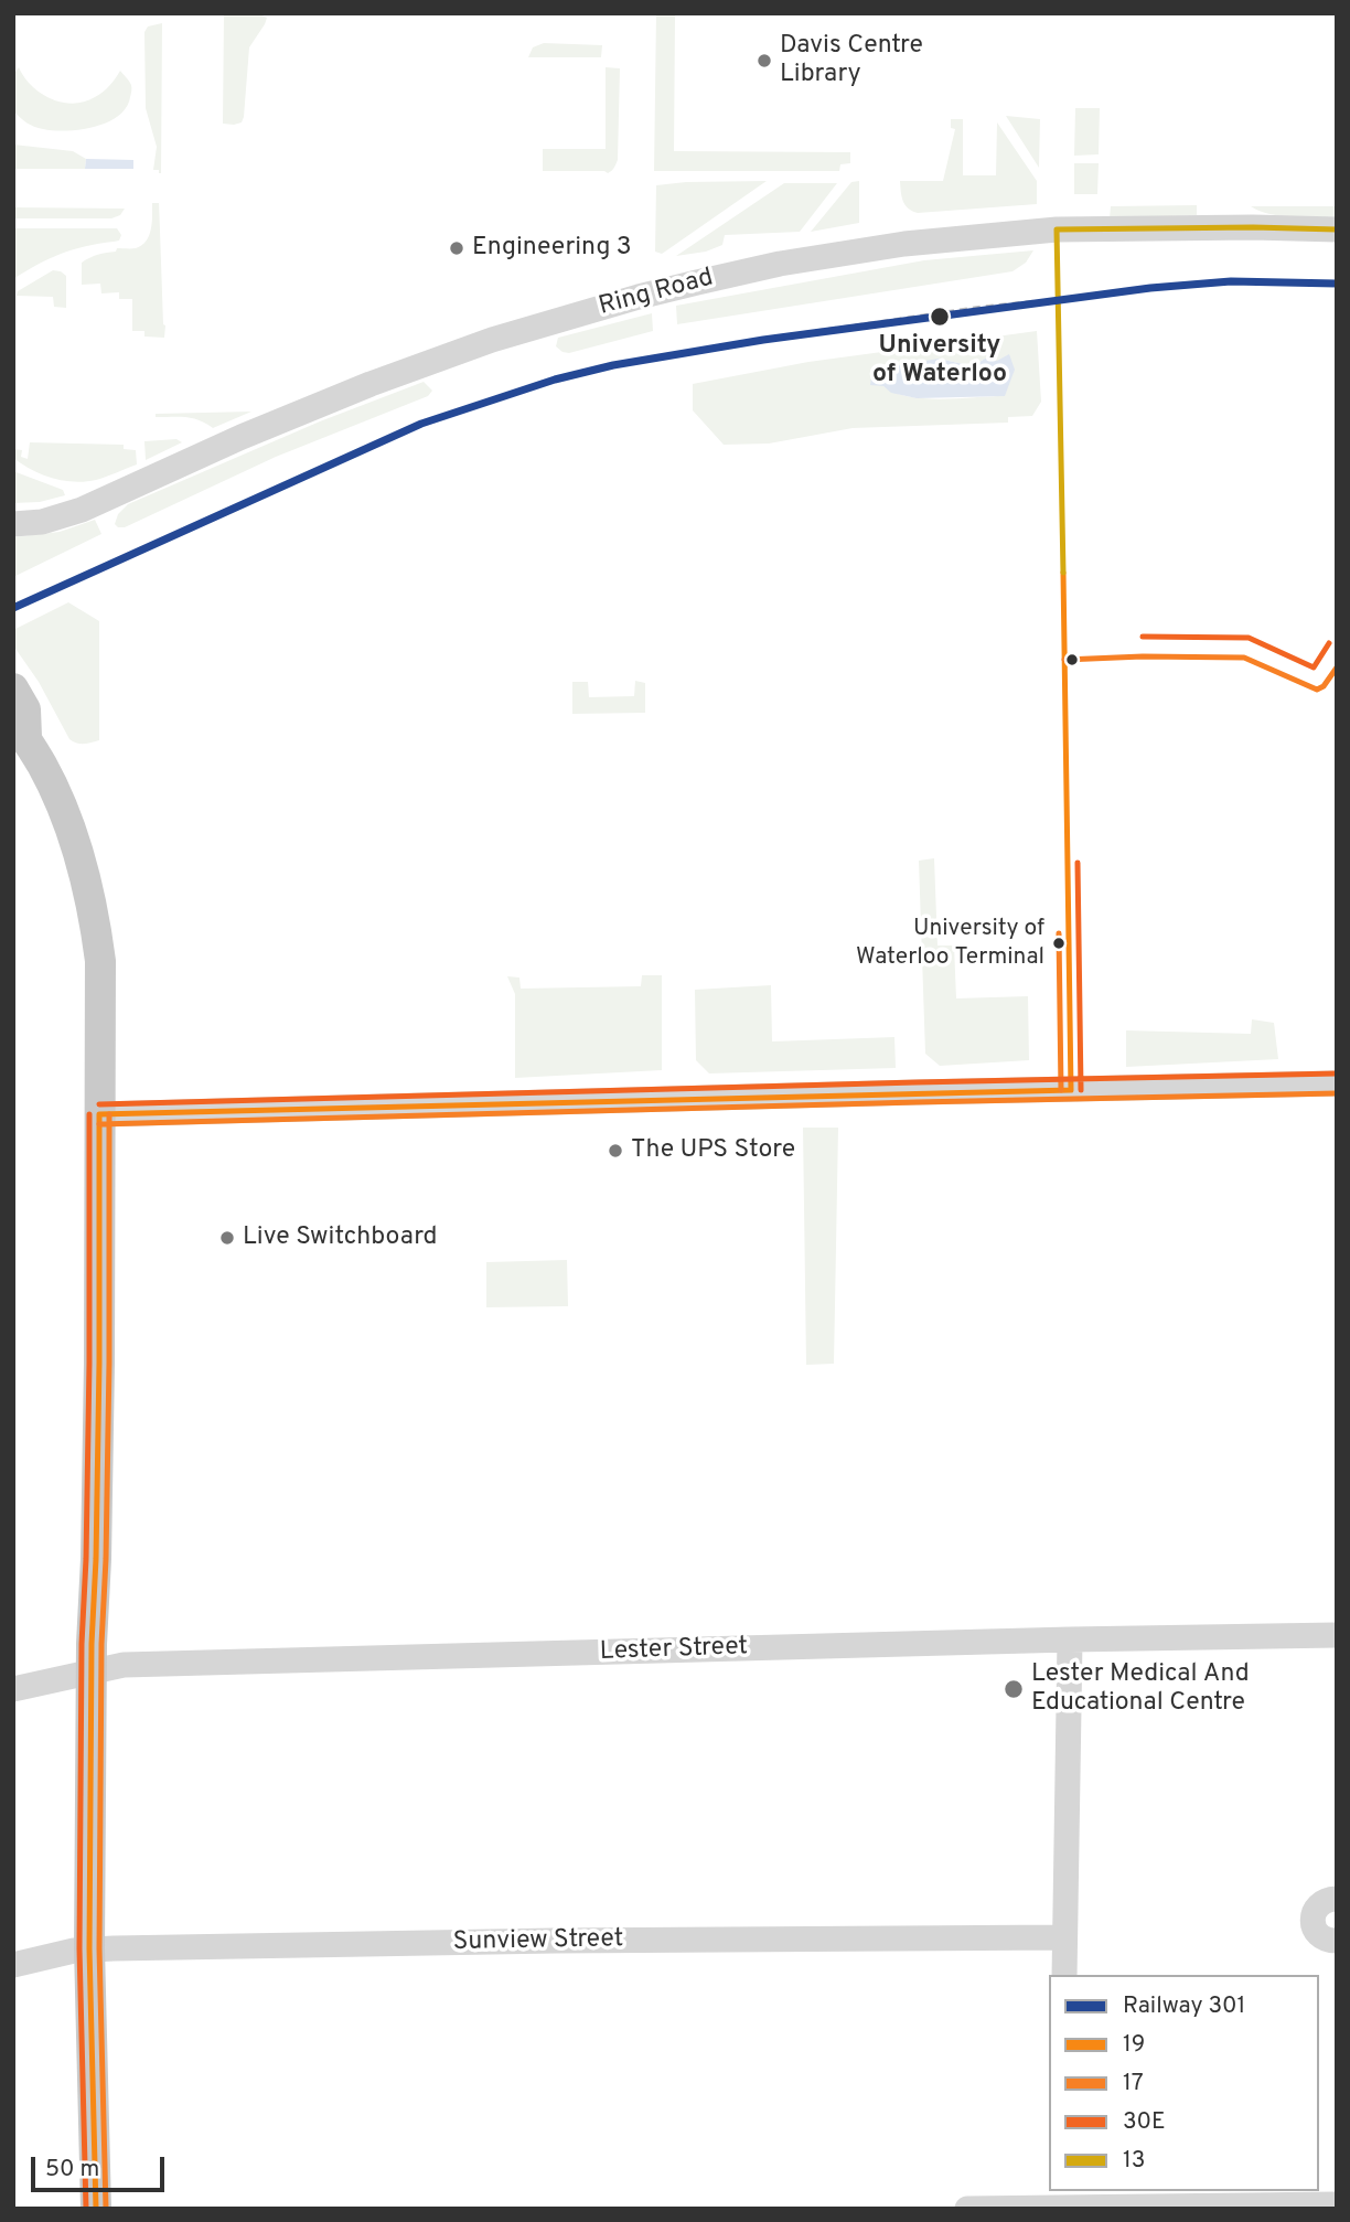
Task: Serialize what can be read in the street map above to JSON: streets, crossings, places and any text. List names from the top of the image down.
{
  "streets": {
    "street": ["Ring Road", "Lester Street", "Sunview Street"]
  },
  "places": [
    "Davis Centre Library",
    "Engineering 3",
    "University of Waterloo",
    "University of Waterloo Terminal",
    "The UPS Store",
    "Live Switchboard",
    "Lester Medical And Educational Centre"
  ],
  "lines": [
    "transit line 13",
    "rail line 301",
    "transit line 19",
    "transit line 30E",
    "transit line 17"
  ],
  "legend": [
    "Railway 301",
    "19",
    "17",
    "30E",
    "13"
  ],
  "scale_bar": "50 m"
}
